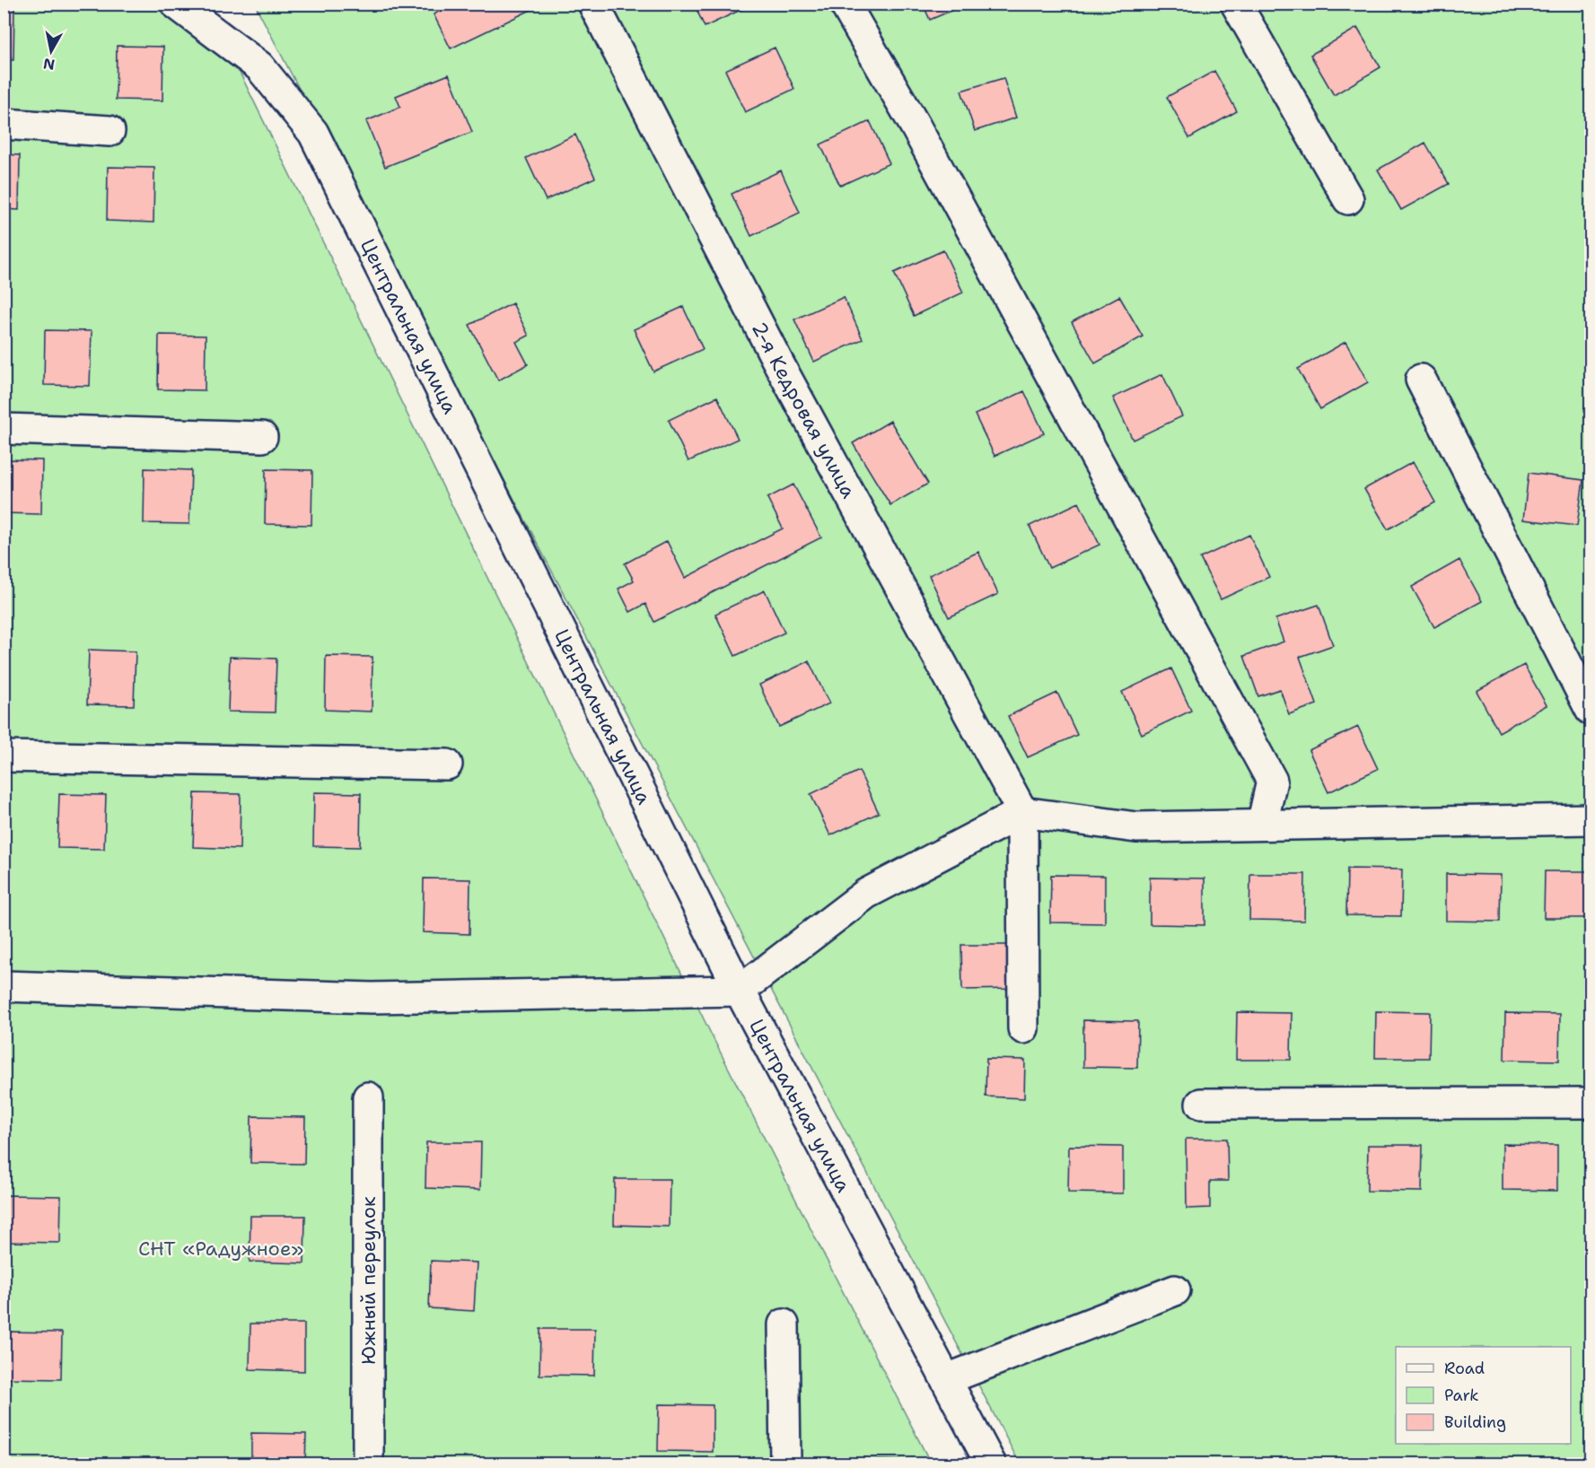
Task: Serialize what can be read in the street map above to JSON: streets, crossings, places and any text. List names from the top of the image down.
{
  "streets": {
    "street": ["Центральная улица", "2-я Кедровая улица", "Южный переулок"]
  },
  "parks": ["СНТ «Радужное»"],
  "legend": ["Road", "Park", "Building"],
  "north": "bottom"
}
